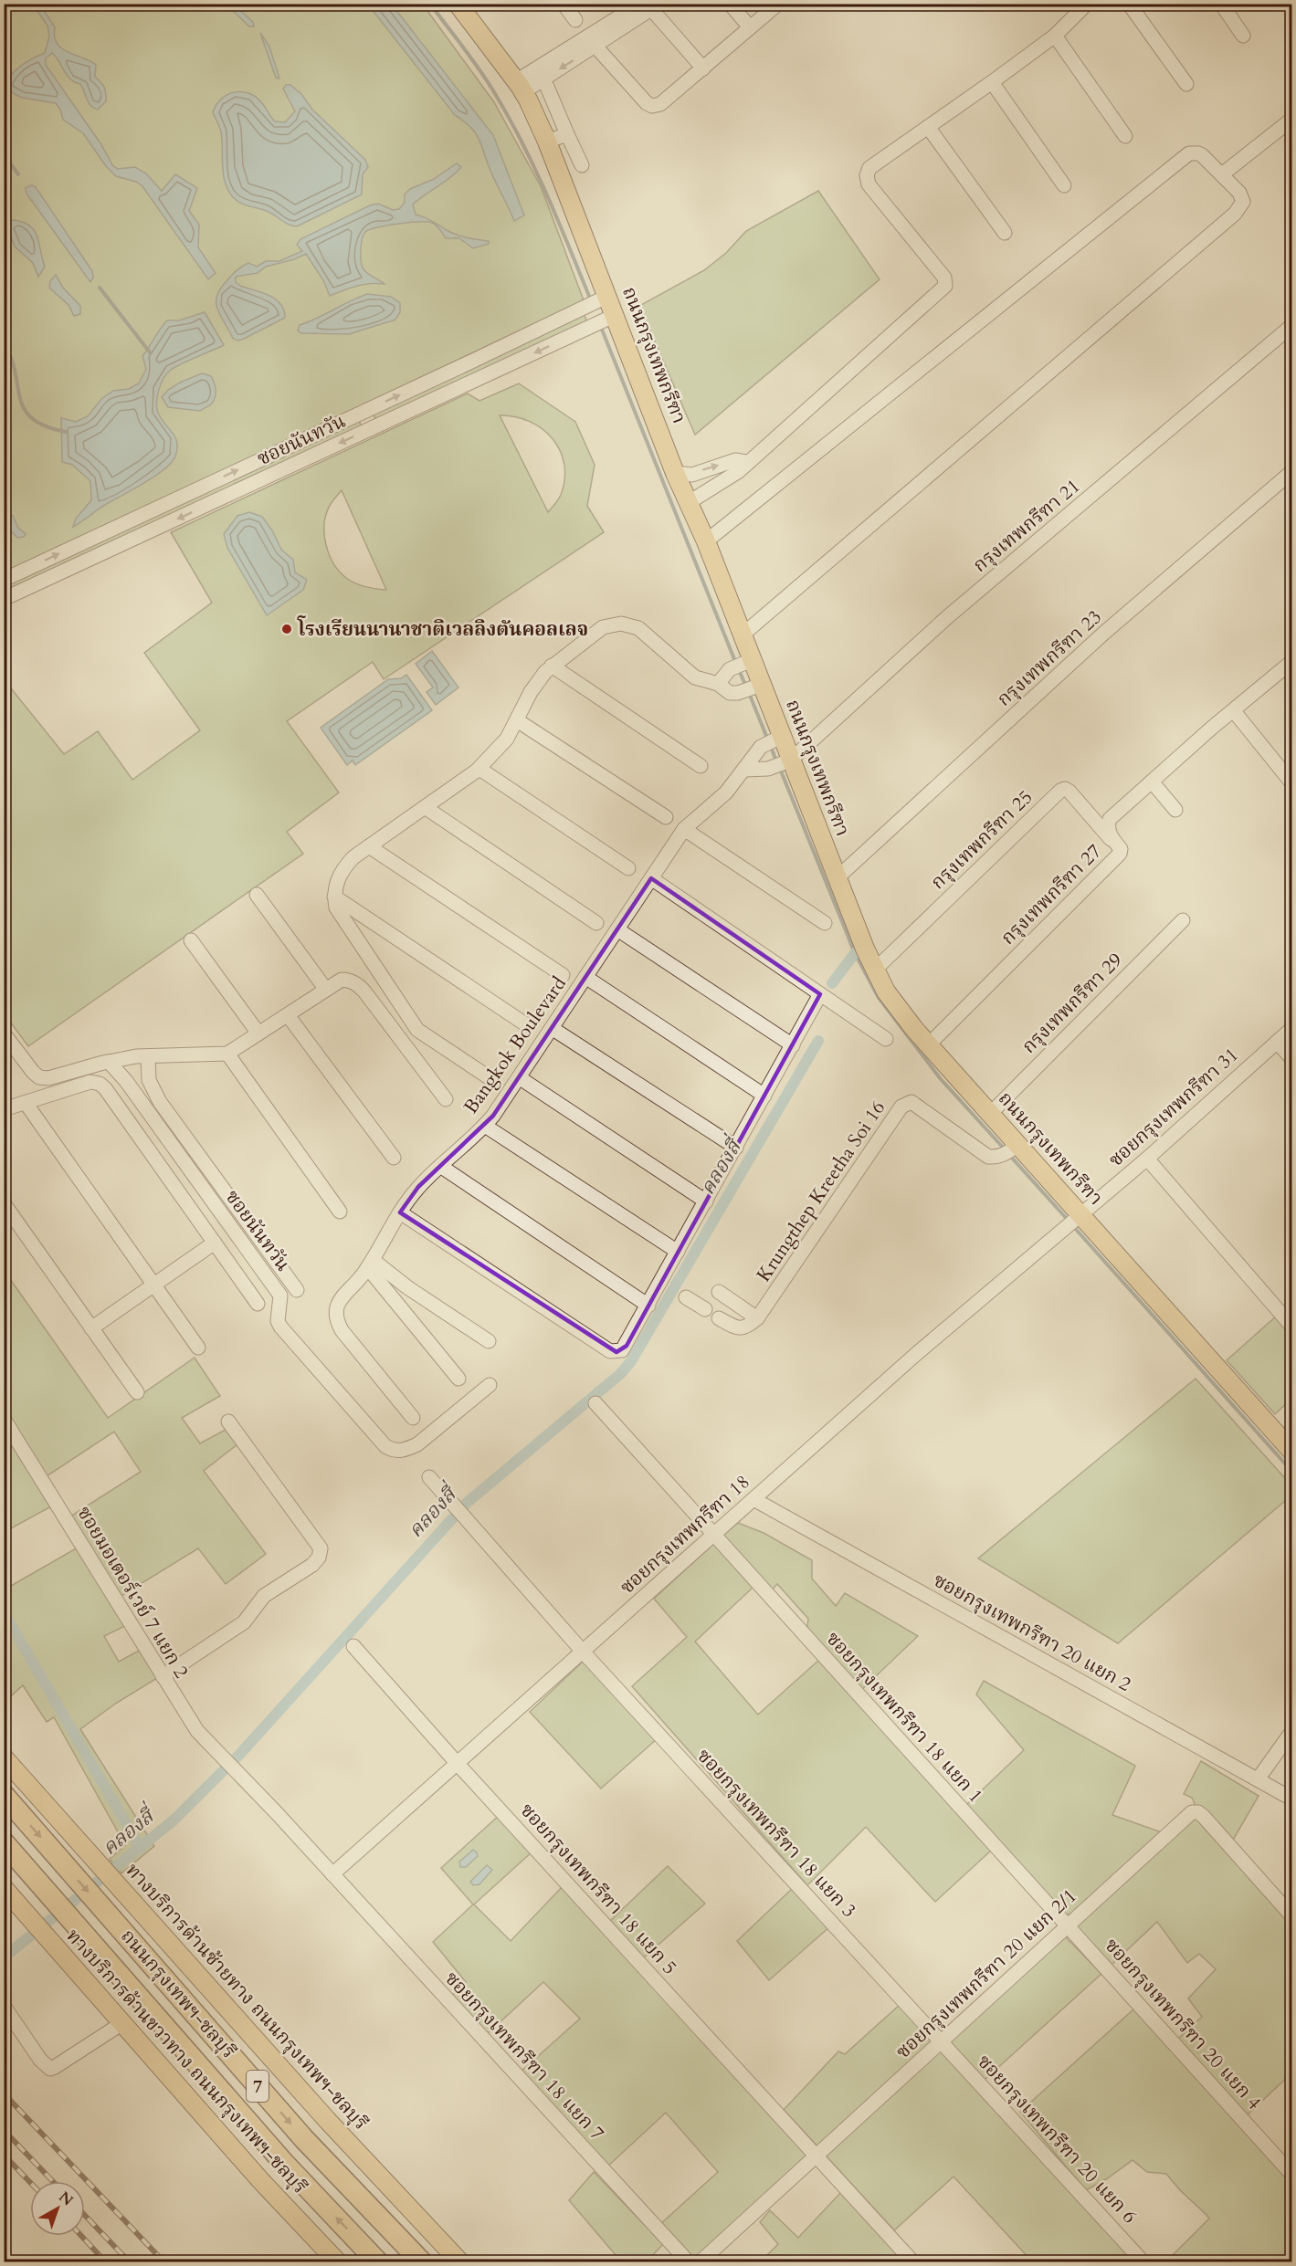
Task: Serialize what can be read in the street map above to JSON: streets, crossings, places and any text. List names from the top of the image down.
{
  "streets": {
    "highway": ["ถนนกรุงเทพฯ-ชลบุรี", "7"],
    "main road": ["ถนนกรุงเทพกรีฑา", "ทางบริการด้านซ้ายทาง ถนนกรุงเทพฯ-ชลบุรี", "ทางบริการด้านขวาทาง ถนนกรุงเทพฯ-ชลบุรี"],
    "street": [
      "ซอยนันทวัน",
      "กรุงเทพกรีฑา 21",
      "กรุงเทพกรีฑา 23",
      "กรุงเทพกรีฑา 25",
      "กรุงเทพกรีฑา 27",
      "กรุงเทพกรีฑา 29",
      "Bangkok Boulevard",
      "ซอยกรุงเทพกรีฑา 31",
      "Krungthep Kreetha Soi 16",
      "ซอยกรุงเทพกรีฑา 18",
      "ซอยมอเตอร์เวย์ 7 แยก 2",
      "ซอยกรุงเทพกรีฑา 20 แยก 2",
      "ซอยกรุงเทพกรีฑา 18 แยก 1",
      "ซอยกรุงเทพกรีฑา 18 แยก 3",
      "ซอยกรุงเทพกรีฑา 18 แยก 5",
      "ซอยกรุงเทพกรีฑา 20 แยก 2/1",
      "ซอยกรุงเทพกรีฑา 20 แยก 4",
      "ซอยกรุงเทพกรีฑา 18 แยก 7",
      "ซอยกรุงเทพกรีฑา 20 แยก 6"
    ]
  },
  "crossings": [
    ["ถนนกรุงเทพกรีฑา", "ซอยนันทวัน"],
    ["ถนนกรุงเทพกรีฑา", "กรุงเทพกรีฑา 21"],
    ["ถนนกรุงเทพกรีฑา", "กรุงเทพกรีฑา 23"],
    ["ถนนกรุงเทพกรีฑา", "กรุงเทพกรีฑา 25"],
    ["ถนนกรุงเทพกรีฑา", "กรุงเทพกรีฑา 27"],
    ["ถนนกรุงเทพกรีฑา", "กรุงเทพกรีฑา 29"],
    ["ถนนกรุงเทพกรีฑา", "Bangkok Boulevard"],
    ["ถนนกรุงเทพกรีฑา", "ซอยกรุงเทพกรีฑา 31"],
    ["ถนนกรุงเทพกรีฑา", "Krungthep Kreetha Soi 16"],
    ["ถนนกรุงเทพกรีฑา", "ซอยกรุงเทพกรีฑา 18"],
    ["กรุงเทพกรีฑา 25", "กรุงเทพกรีฑา 27"],
    ["ซอยกรุงเทพกรีฑา 31", "ซอยกรุงเทพกรีฑา 18"],
    ["ซอยกรุงเทพกรีฑา 18", "ซอยกรุงเทพกรีฑา 20 แยก 2"],
    ["ซอยกรุงเทพกรีฑา 18", "ซอยกรุงเทพกรีฑา 18 แยก 1"],
    ["ซอยกรุงเทพกรีฑา 18", "ซอยกรุงเทพกรีฑา 18 แยก 3"],
    ["ซอยกรุงเทพกรีฑา 18", "ซอยกรุงเทพกรีฑา 18 แยก 5"],
    ["ซอยกรุงเทพกรีฑา 18", "ซอยกรุงเทพกรีฑา 18 แยก 7"],
    ["ซอยมอเตอร์เวย์ 7 แยก 2", "ซอยกรุงเทพกรีฑา 18 แยก 7"],
    ["ซอยกรุงเทพกรีฑา 18 แยก 1", "ซอยกรุงเทพกรีฑา 20 แยก 2/1"],
    ["ซอยกรุงเทพกรีฑา 18 แยก 1", "ซอยกรุงเทพกรีฑา 20 แยก 4"],
    ["ซอยกรุงเทพกรีฑา 18 แยก 3", "ซอยกรุงเทพกรีฑา 20 แยก 2/1"],
    ["ซอยกรุงเทพกรีฑา 18 แยก 3", "ซอยกรุงเทพกรีฑา 20 แยก 6"],
    ["ซอยกรุงเทพกรีฑา 18 แยก 5", "ซอยกรุงเทพกรีฑา 20 แยก 2/1"],
    ["ซอยกรุงเทพกรีฑา 20 แยก 2/1", "ซอยกรุงเทพกรีฑา 20 แยก 4"],
    ["ซอยกรุงเทพกรีฑา 20 แยก 2/1", "ซอยกรุงเทพกรีฑา 20 แยก 6"]
  ],
  "water": ["คลองสี่"],
  "places": ["โรงเรียนนานาชาติเวลลิงตันคอลเลจ"],
  "north": "top right"
}
